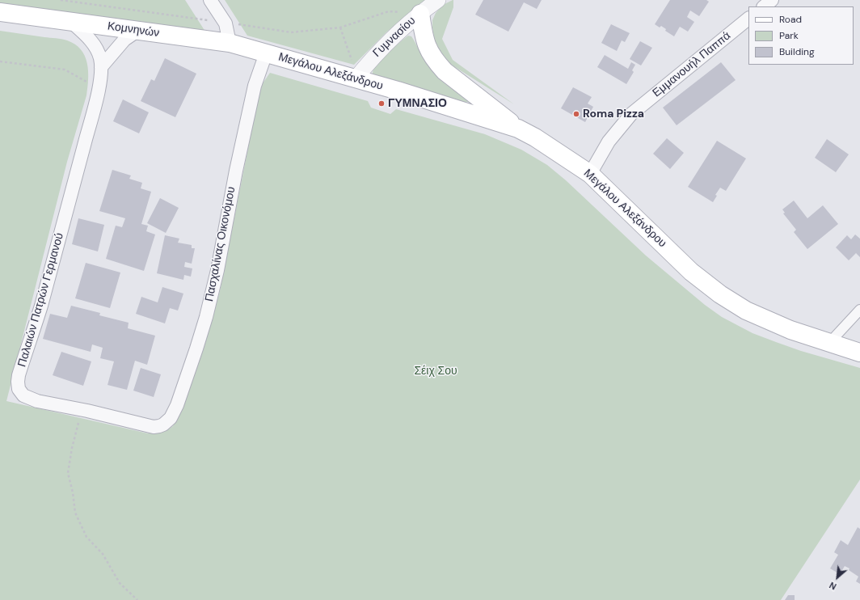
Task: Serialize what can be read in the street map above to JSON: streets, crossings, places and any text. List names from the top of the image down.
{
  "streets": {
    "main road": ["Κομνηνών", "Μεγάλου Αλεξάνδρου"],
    "street": [
      "Γυμνασίου",
      "Εμμανουήλ Παππά",
      "Πασχαλίνας Οικονόμου",
      "Παλαιών Πατρών Γερμανού"
    ]
  },
  "crossings": [
    ["Κομνηνών", "Μεγάλου Αλεξάνδρου"],
    ["Κομνηνών", "Πασχαλίνας Οικονόμου"],
    ["Γυμνασίου", "Μεγάλου Αλεξάνδρου"],
    ["Εμμανουήλ Παππά", "Μεγάλου Αλεξάνδρου"],
    ["Μεγάλου Αλεξάνδρου", "Πασχαλίνας Οικονόμου"],
    ["Πασχαλίνας Οικονόμου", "Παλαιών Πατρών Γερμανού"]
  ],
  "parks": ["Σέιχ Σου"],
  "places": ["ΓΥΜΝΑΣΙΟ", "Roma Pizza"],
  "legend": ["Road", "Park", "Building"],
  "north": "bottom left"
}
